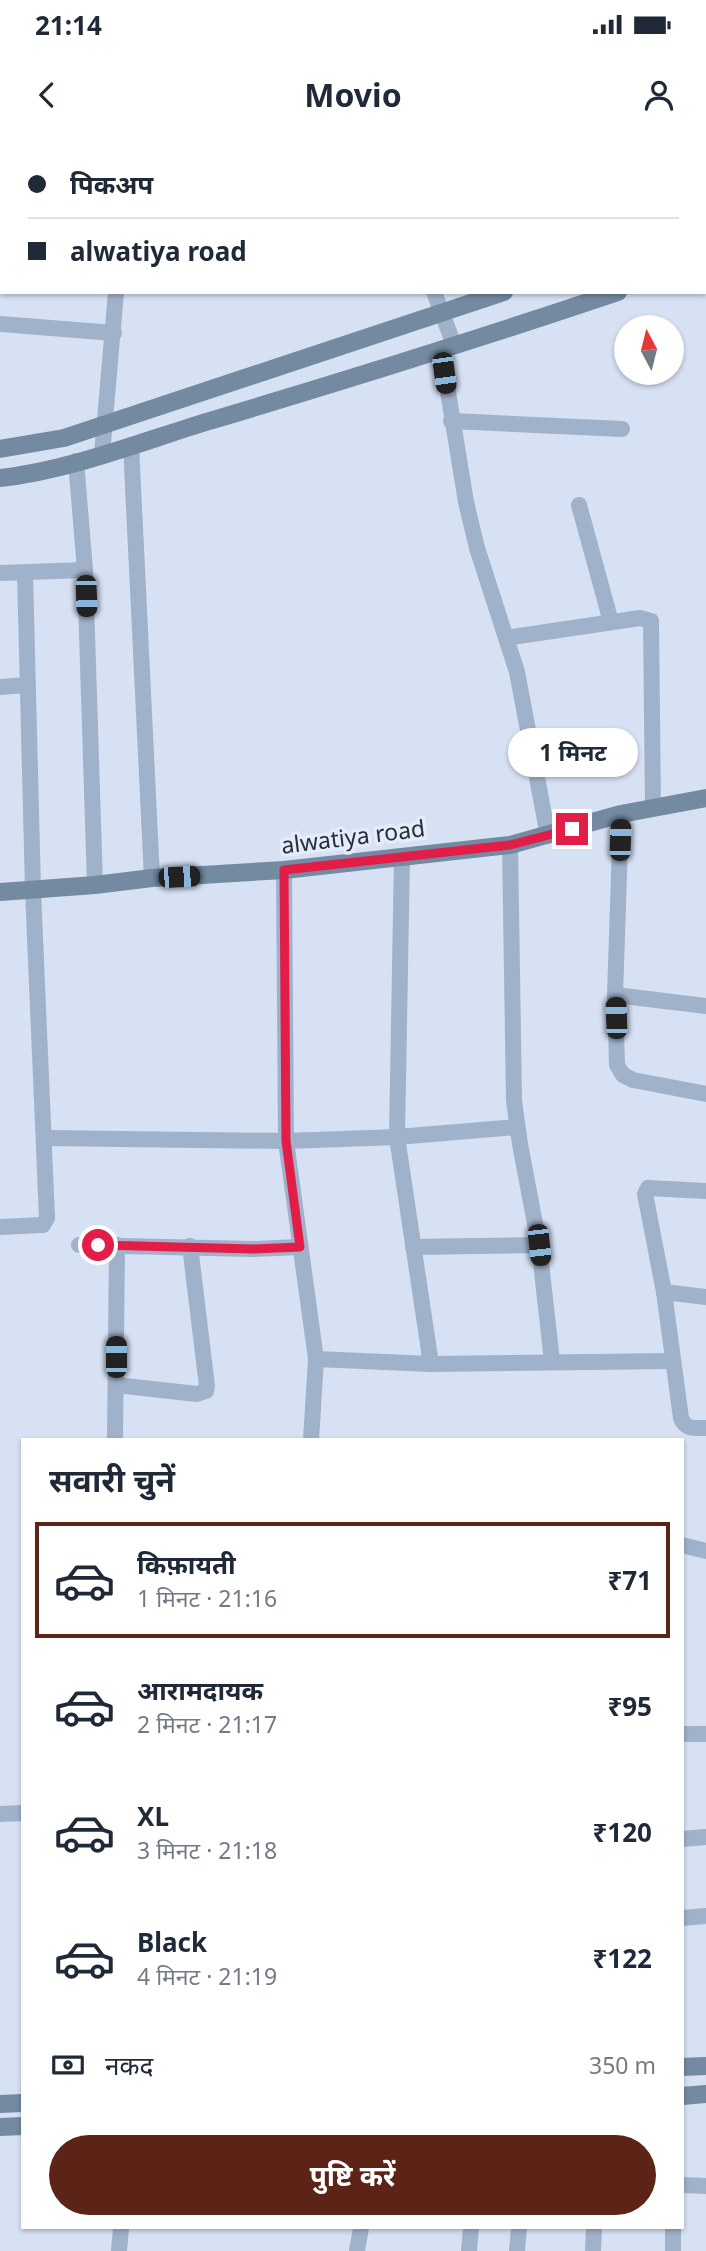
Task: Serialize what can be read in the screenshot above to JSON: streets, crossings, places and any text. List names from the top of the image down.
{
  "streets": {
    "main road": ["alwatiya road"]
  },
  "north": "top",
  "page": {
    "status": "21:14",
    "header": "Movio",
    "banner": ["पिकअप", "alwatiya road"],
    "bubble": "1 मिनट",
    "heading": "सवारी चुनें",
    "list": [
      {
        "name": "किफ़ायती",
        "note": "1 मिनट · 21:16",
        "value": "₹71"
      },
      {
        "name": "आरामदायक",
        "note": "2 मिनट · 21:17",
        "value": "₹95"
      },
      {
        "name": "XL",
        "note": "3 मिनट · 21:18",
        "value": "₹120"
      },
      {
        "name": "Black",
        "note": "4 मिनट · 21:19",
        "value": "₹122"
      }
    ],
    "pay": ["नकद", "350 m"],
    "buttons": "पुष्टि करें"
  }
}
